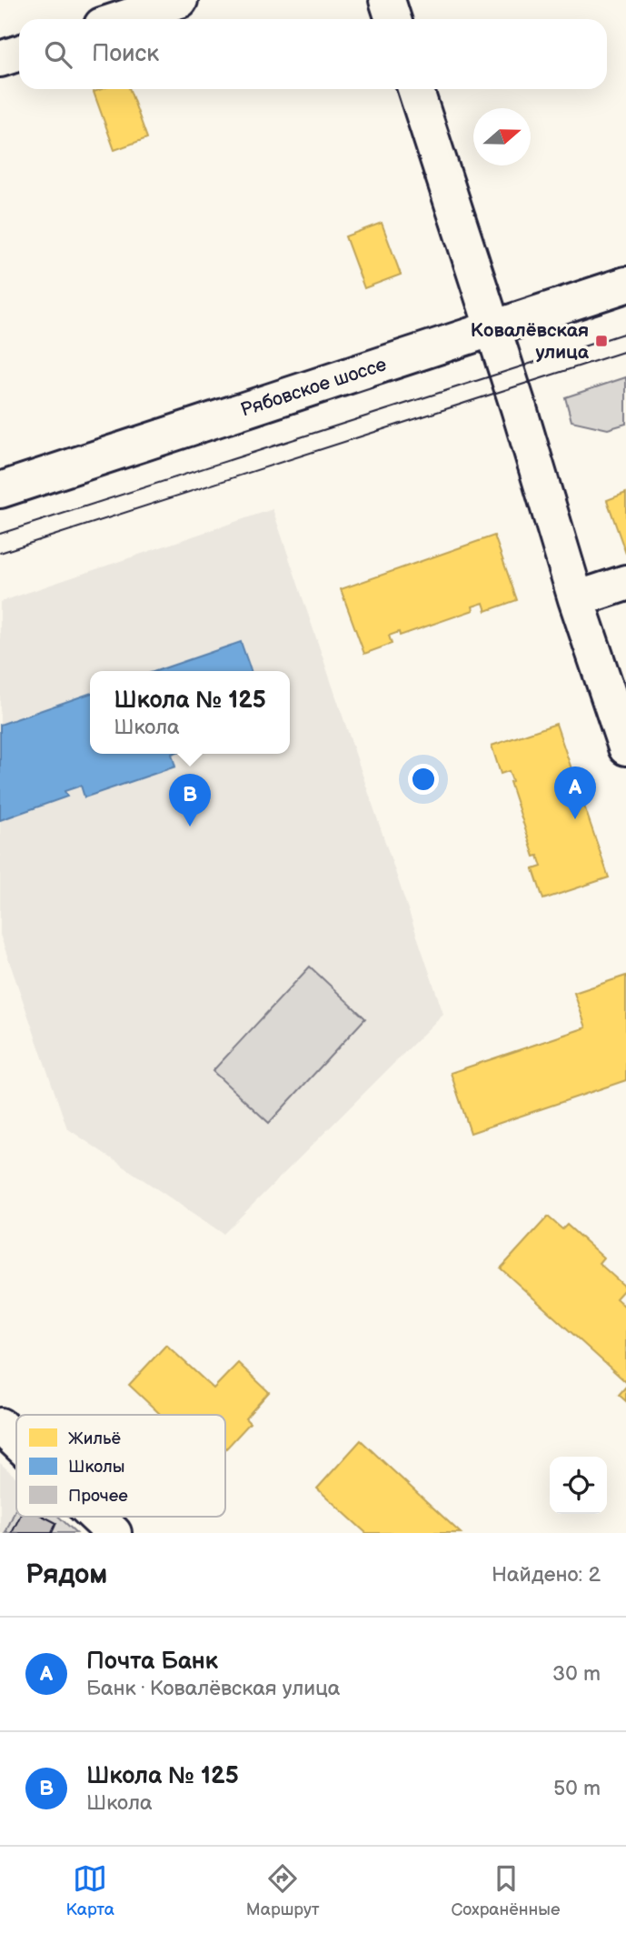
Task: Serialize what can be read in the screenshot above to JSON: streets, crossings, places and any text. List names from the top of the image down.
{
  "streets": {
    "street": ["Рябовское шоссе"]
  },
  "places": {
    "transit": ["Ковалёвская улица"]
  },
  "legend": ["Жильё", "Школы", "Прочее"],
  "north": "right",
  "page": {
    "search": "Поиск",
    "popup": ["Школа № 125", "Школа"],
    "pins": ["A", "B"],
    "heading": ["Рядом", "Найдено: 2"],
    "list": [
      {
        "mark": "A",
        "name": "Почта Банк",
        "note": "Банк · Ковалёвская улица",
        "value": "30 m"
      },
      {
        "mark": "B",
        "name": "Школа № 125",
        "note": "Школа",
        "value": "50 m"
      }
    ],
    "nav": ["Карта", "Маршрут", "Сохранённые"]
  }
}
